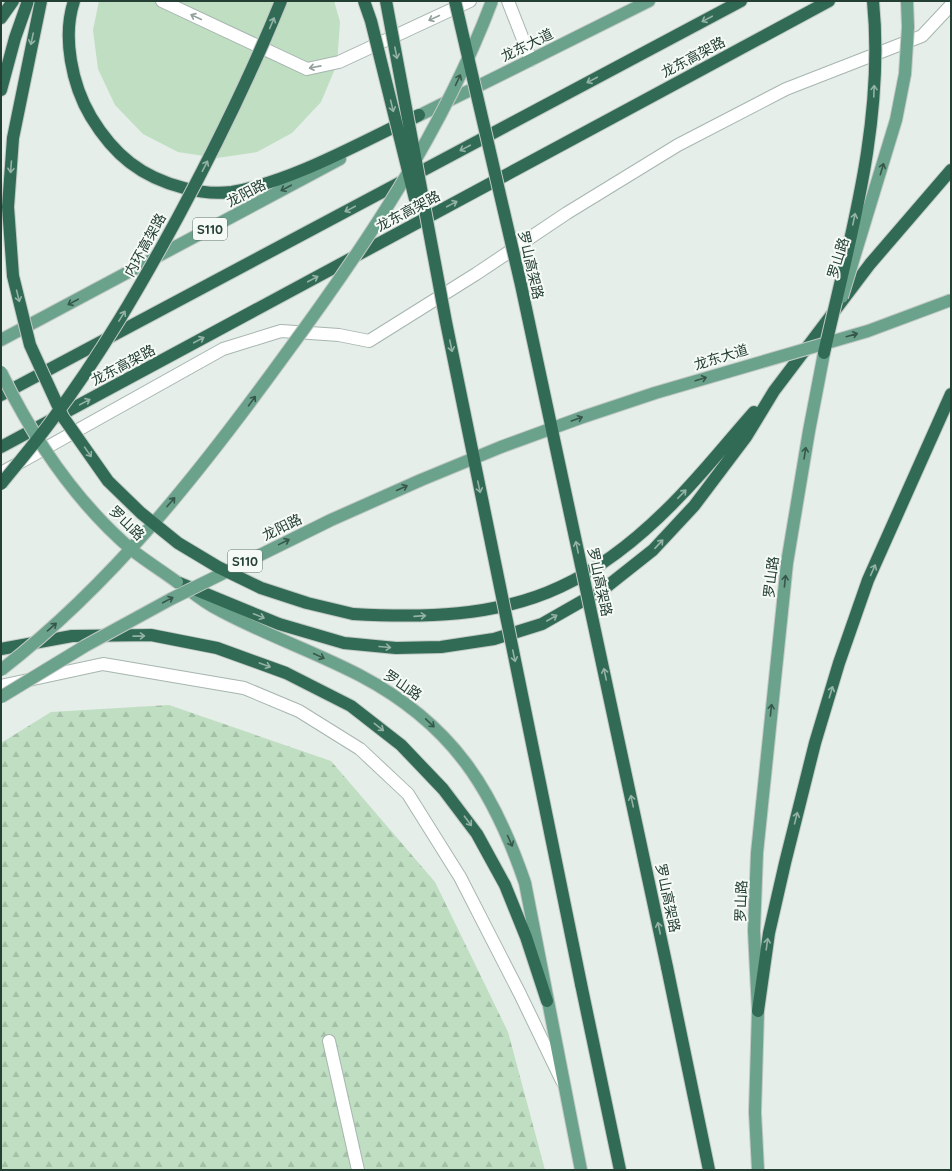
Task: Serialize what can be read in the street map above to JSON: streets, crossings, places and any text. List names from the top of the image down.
{
  "streets": {
    "highway": ["龙东高架路", "内环高架路", "罗山高架路"],
    "main road": [
      "龙东大道",
      "龙阳路",
      "S110",
      "罗山路"
    ]
  },
  "crossings": [
    ["龙东大道", "龙阳路"]
  ],
  "one_way": ["龙东大道", "内环高架路"]
}
